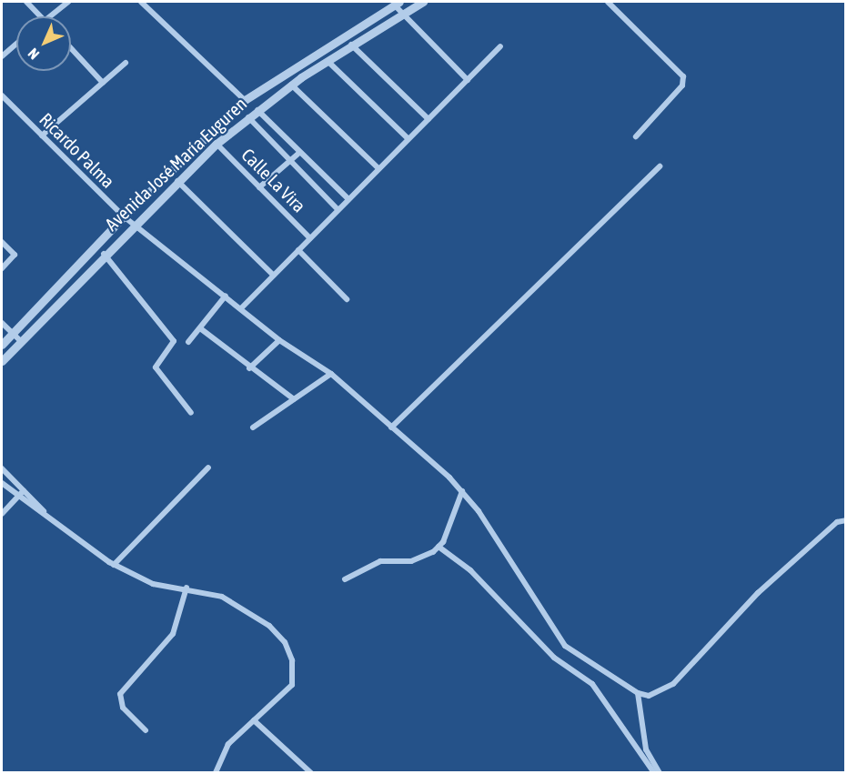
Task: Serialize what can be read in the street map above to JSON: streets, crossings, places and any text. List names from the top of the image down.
{
  "streets": {
    "street": ["Ricardo Palma", "Avenida José María Euguren", "Calle La Vira"]
  },
  "crossings": [
    ["Ricardo Palma", "Avenida José María Euguren"],
    ["Avenida José María Euguren", "Calle La Vira"]
  ],
  "north": "bottom left"
}
